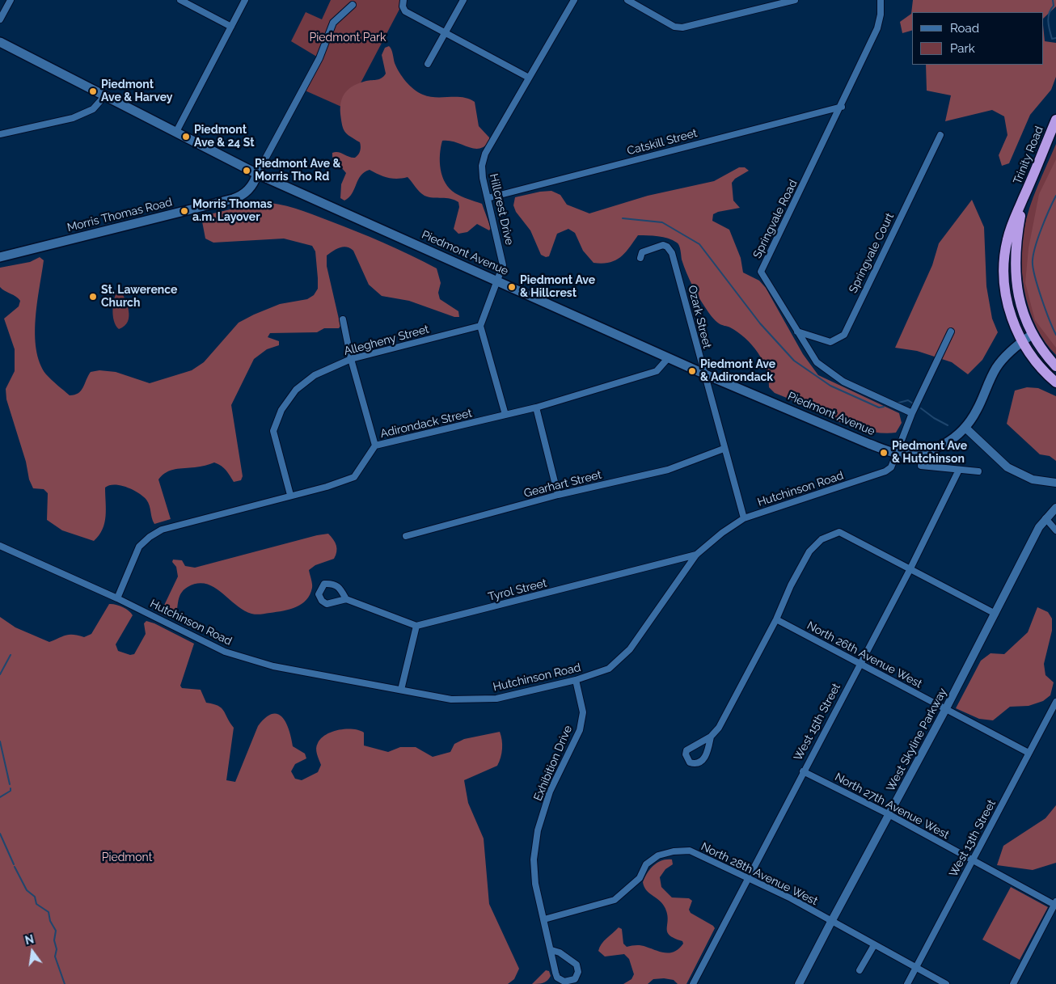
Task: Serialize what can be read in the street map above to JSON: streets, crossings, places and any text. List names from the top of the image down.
{
  "streets": {
    "highway": ["Trinity Road"],
    "main road": ["Morris Thomas Road", "Piedmont Avenue"],
    "street": [
      "Catskill Street",
      "Hillcrest Drive",
      "Springvale Road",
      "Springvale Court",
      "Ozark Street",
      "Allegheny Street",
      "Adirondack Street",
      "Gearhart Street",
      "Hutchinson Road",
      "Tyrol Street",
      "North 26th Avenue West",
      "West 15th Street",
      "West Skyline Parkway",
      "Exhibition Drive",
      "North 27th Avenue West",
      "West 13th Street",
      "North 28th Avenue West"
    ]
  },
  "crossings": [
    ["Catskill Street", "Hillcrest Drive"],
    ["Catskill Street", "Springvale Road"],
    ["Trinity Road", "Piedmont Avenue"],
    ["Hillcrest Drive", "Piedmont Avenue"],
    ["Hillcrest Drive", "Allegheny Street"],
    ["Morris Thomas Road", "Piedmont Avenue"],
    ["Springvale Road", "Springvale Court"],
    ["Springvale Road", "Hutchinson Road"],
    ["Piedmont Avenue", "Ozark Street"],
    ["Piedmont Avenue", "Adirondack Street"],
    ["Piedmont Avenue", "Hutchinson Road"],
    ["Ozark Street", "Gearhart Street"],
    ["Ozark Street", "Hutchinson Road"],
    ["Allegheny Street", "Adirondack Street"],
    ["Adirondack Street", "Hutchinson Road"],
    ["Hutchinson Road", "Tyrol Street"],
    ["Hutchinson Road", "Exhibition Drive"],
    ["North 26th Avenue West", "West 15th Street"],
    ["North 26th Avenue West", "West Skyline Parkway"],
    ["North 26th Avenue West", "West 13th Street"],
    ["West 15th Street", "North 27th Avenue West"],
    ["West 15th Street", "North 28th Avenue West"],
    ["West Skyline Parkway", "North 27th Avenue West"],
    ["West Skyline Parkway", "North 28th Avenue West"],
    ["Exhibition Drive", "North 28th Avenue West"],
    ["North 27th Avenue West", "West 13th Street"],
    ["West 13th Street", "North 28th Avenue West"]
  ],
  "parks": ["Piedmont Park", "Piedmont"],
  "places": [
    "Piedmont Ave & Harvey",
    "Piedmont Ave & 24 St",
    "Piedmont Ave & Morris Tho Rd",
    "Morris Thomas a.m. Layover",
    "Piedmont Ave & Hillcrest",
    "St. Lawerence Church",
    "Piedmont Ave & Adirondack",
    "Piedmont Ave & Hutchinson"
  ],
  "legend": ["Road", "Park"],
  "north": "top"
}
